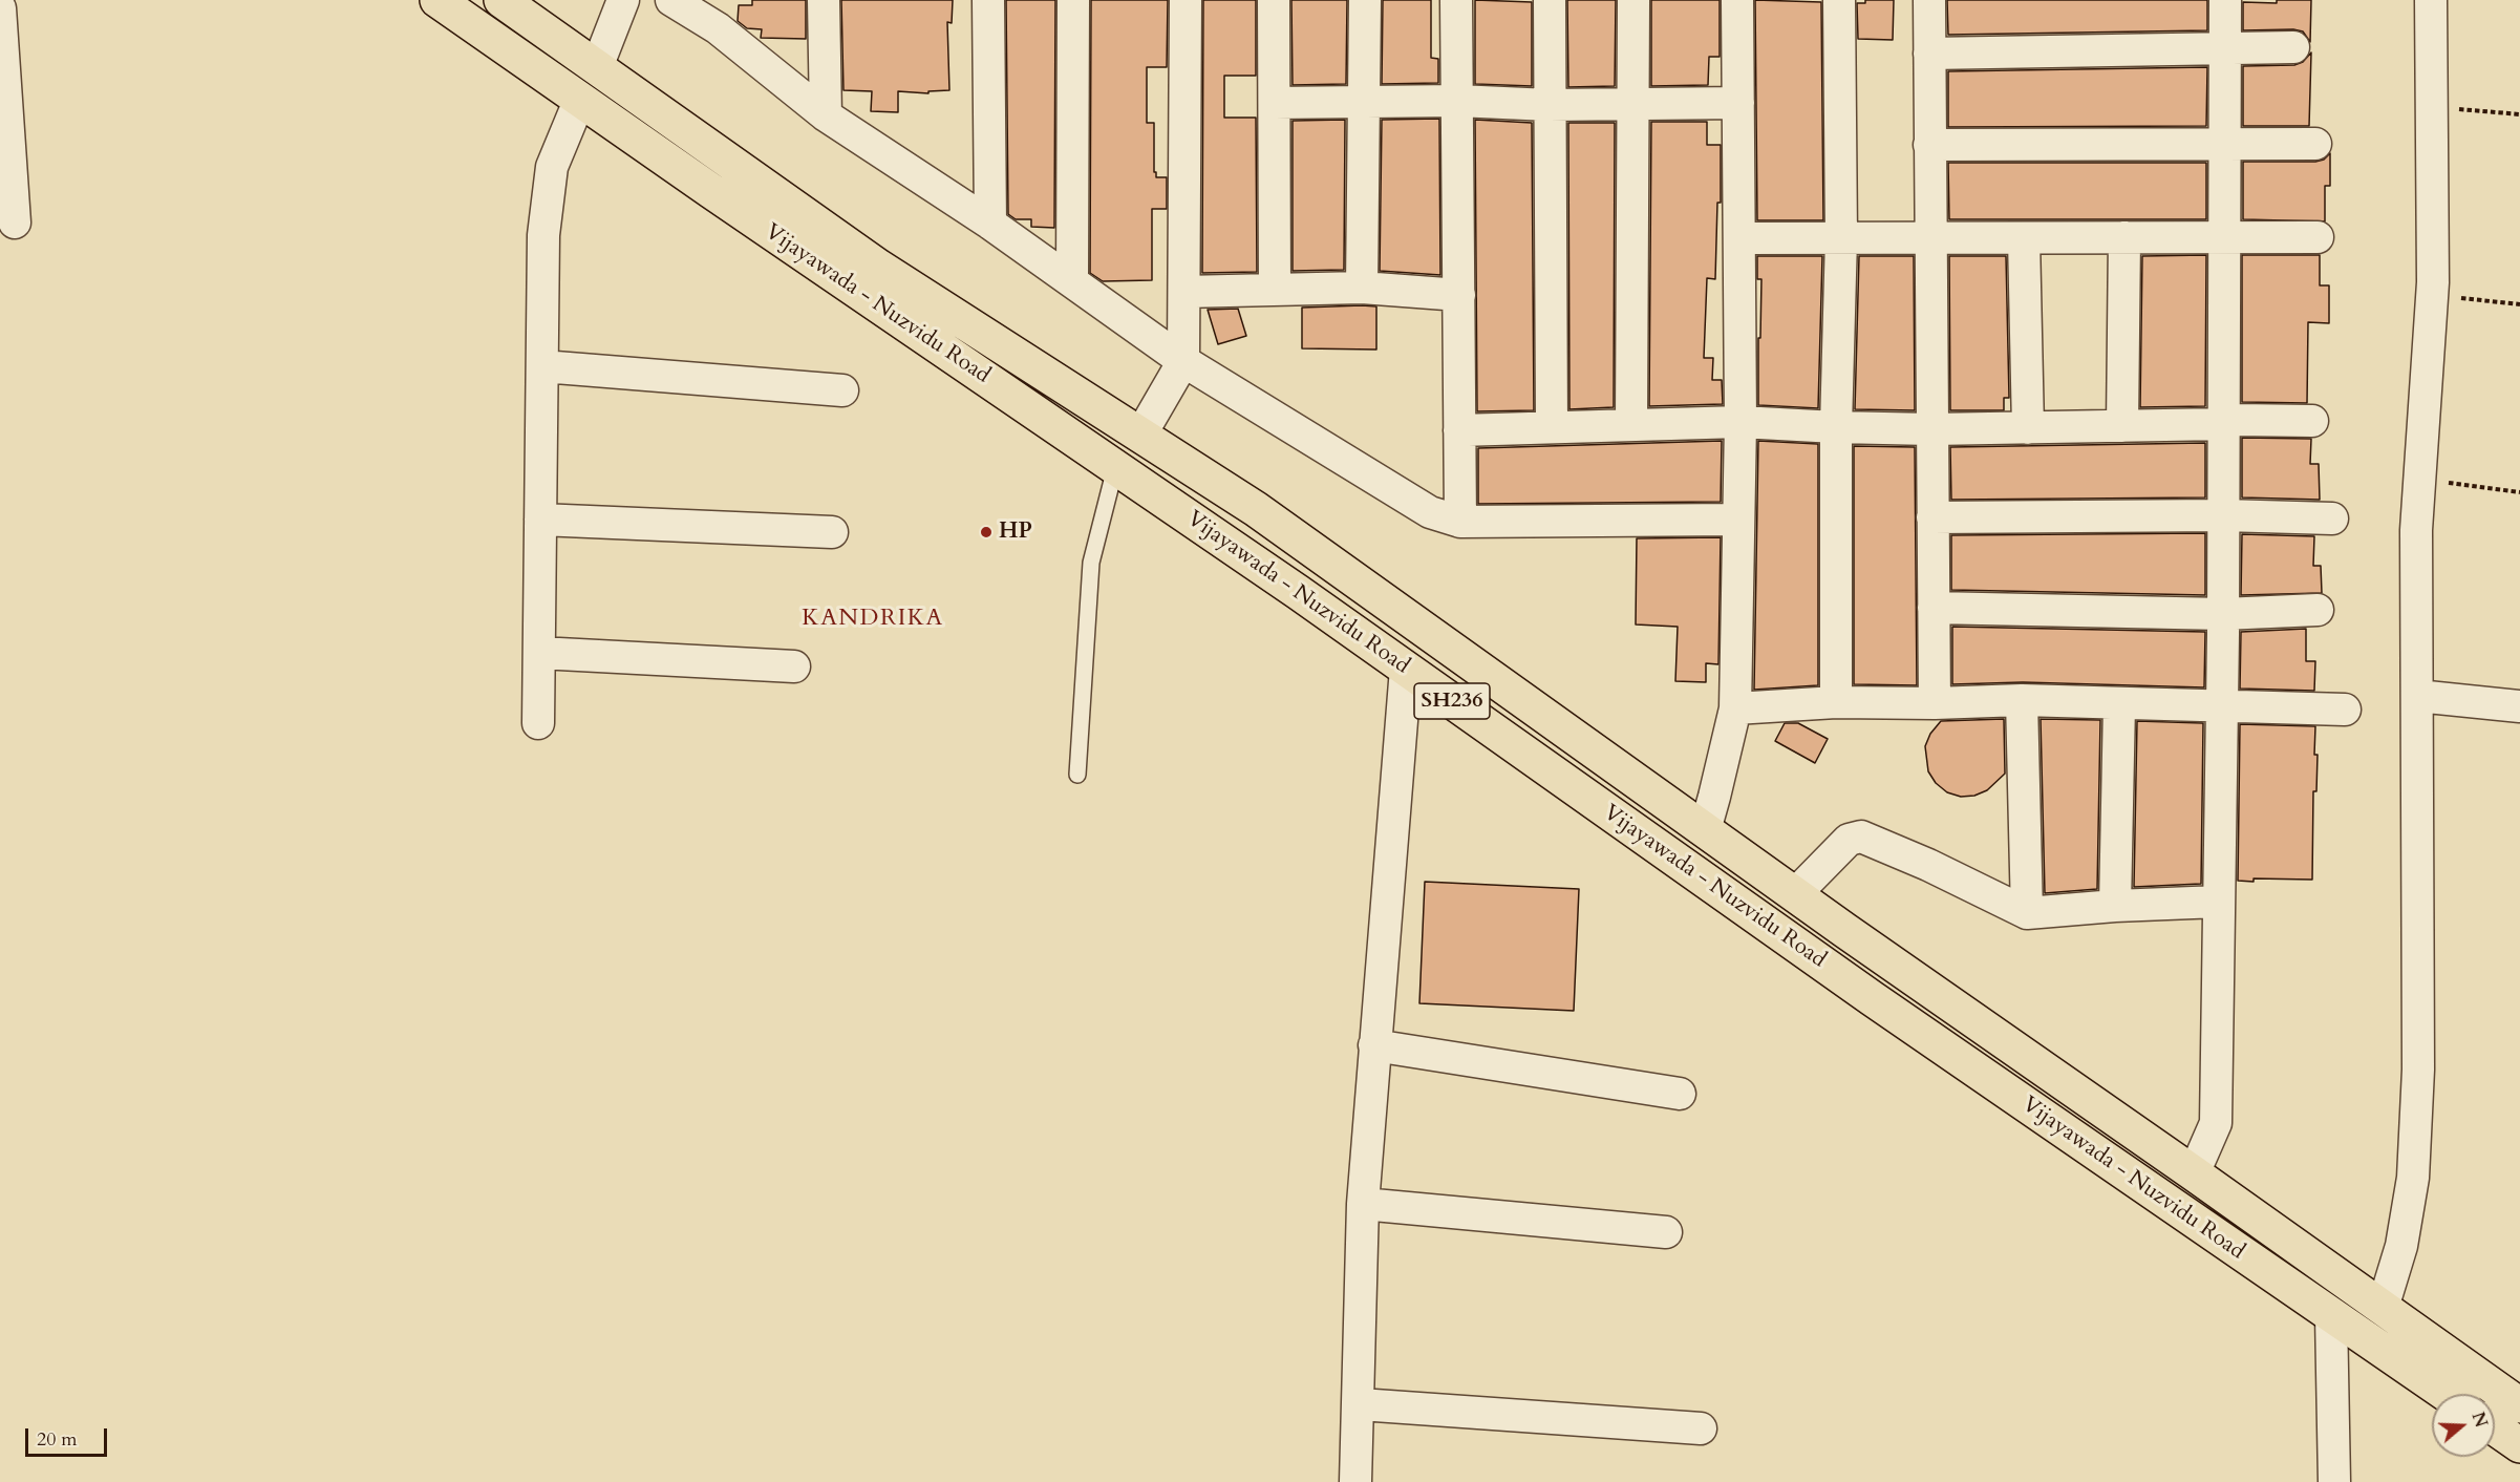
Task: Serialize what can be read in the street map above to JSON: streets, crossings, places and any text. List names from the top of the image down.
{
  "streets": {
    "main road": ["Vijayawada - Nuzvidu Road", "SH236"]
  },
  "districts": ["KANDRIKA"],
  "places": ["HP"],
  "scale_bar": "20 m",
  "north": "right"
}
